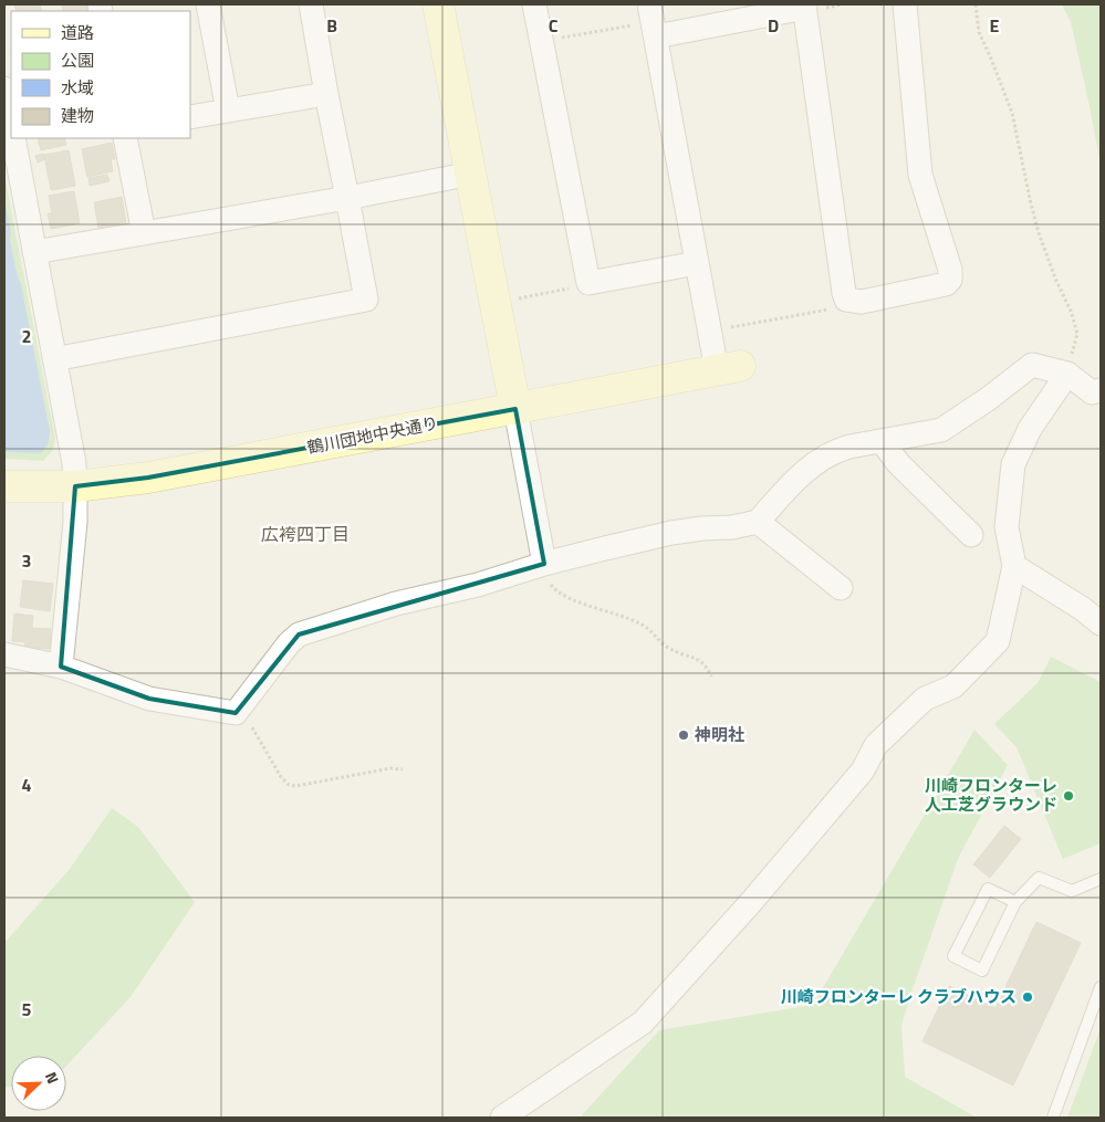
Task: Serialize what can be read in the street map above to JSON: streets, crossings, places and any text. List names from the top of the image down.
{
  "streets": {
    "street": ["鶴川団地中央通り"]
  },
  "districts": ["広袴四丁目"],
  "places": ["神明社", "川崎フロンターレ 人工芝グラウンド", "川崎フロンターレ クラブハウス"],
  "legend": [
    "道路",
    "公園",
    "水域",
    "建物"
  ],
  "north": "top right",
  "grid": {
    "columns": [
      "B",
      "C",
      "D",
      "E"
    ],
    "rows": [
      "2",
      "3",
      "4",
      "5"
    ]
  }
}
